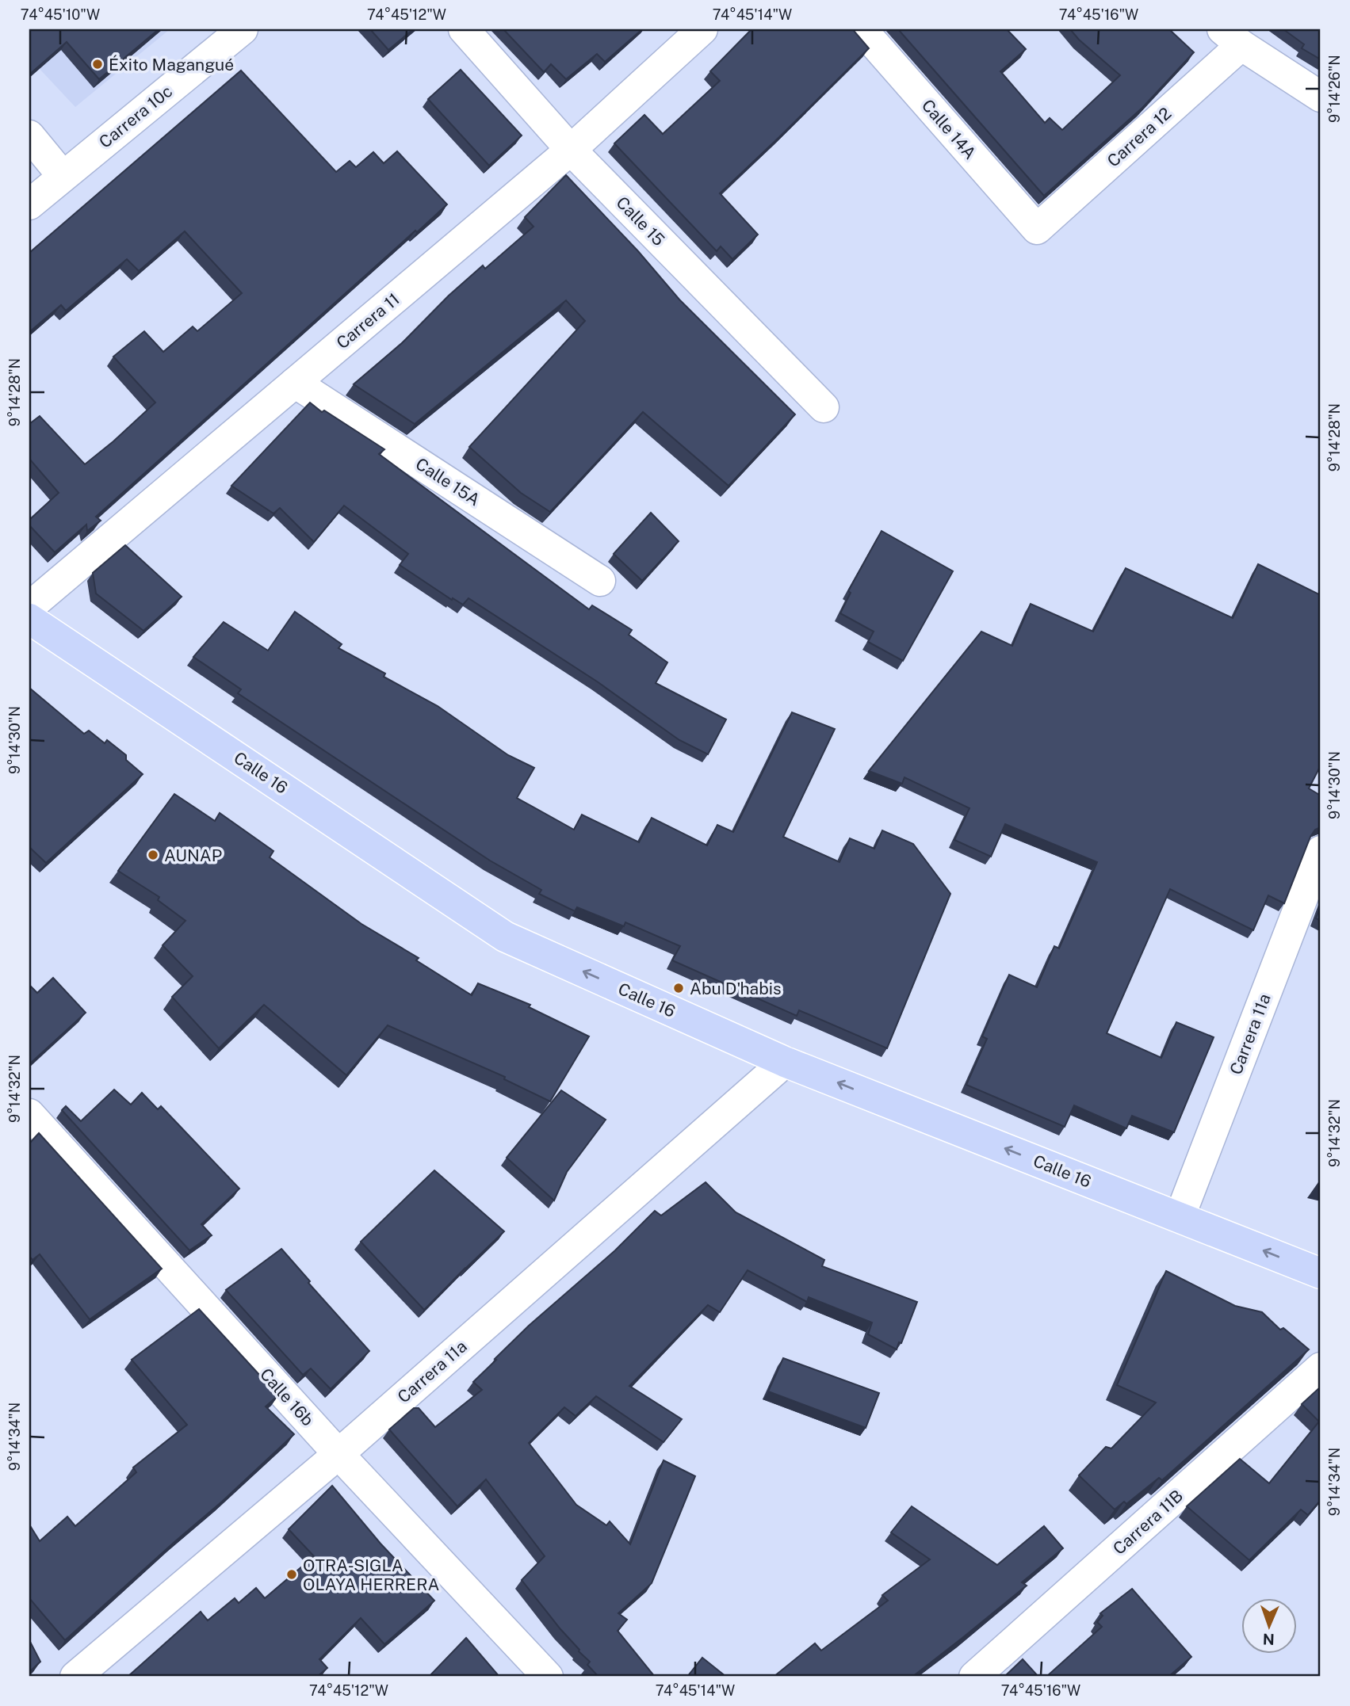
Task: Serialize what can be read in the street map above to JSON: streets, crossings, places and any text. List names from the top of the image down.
{
  "streets": {
    "main road": ["Calle 16"],
    "street": [
      "Carrera 10c",
      "Calle 14A",
      "Carrera 12",
      "Calle 15",
      "Carrera 11",
      "Calle 15A",
      "Carrera 11a",
      "Calle 16b",
      "Carrera 11B"
    ]
  },
  "crossings": [
    ["Calle 14A", "Carrera 12"],
    ["Calle 15", "Carrera 11"],
    ["Carrera 11", "Calle 15A"],
    ["Calle 16", "Carrera 11a"],
    ["Carrera 11a", "Calle 16b"]
  ],
  "one_way": ["Calle 16"],
  "places": [
    "Éxito Magangué",
    "AUNAP",
    "Abu D'habis",
    "OTRA-SIGLA OLAYA HERRERA"
  ],
  "north": "bottom",
  "coordinates": [
    "74°45'10\"W",
    "74°45'12\"W",
    "74°45'14\"W",
    "74°45'16\"W",
    "9°14'26\"N",
    "9°14'28\"N",
    "9°14'30\"N",
    "9°14'32\"N",
    "9°14'34\"N"
  ]
}
